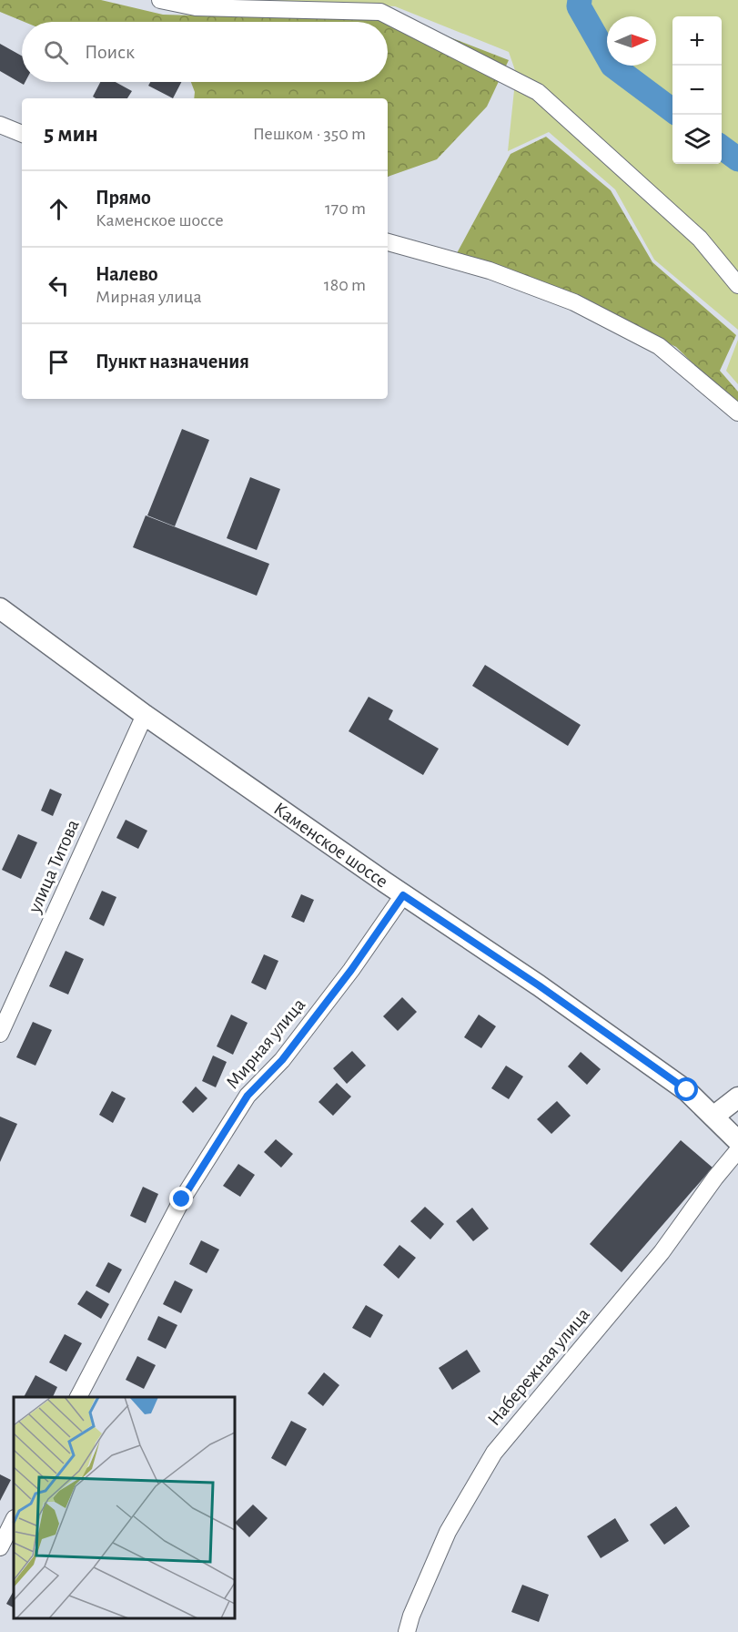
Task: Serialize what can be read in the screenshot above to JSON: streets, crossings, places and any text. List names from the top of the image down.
{
  "streets": {
    "street": [
      "Каменское шоссе",
      "улица Титова",
      "Мирная улица",
      "Набережная улица"
    ]
  },
  "crossings": [
    ["Каменское шоссе", "улица Титова"],
    ["Каменское шоссе", "Мирная улица"]
  ],
  "north": "right",
  "page": {
    "map_buttons": ["+", "−"],
    "search": "Поиск",
    "heading": ["5 мин", "Пешком · 350 m"],
    "list": [
      ["Прямо", "Каменское шоссе", "170 m"],
      ["Налево", "Мирная улица", "180 m"],
      "Пункт назначения"
    ]
  }
}
